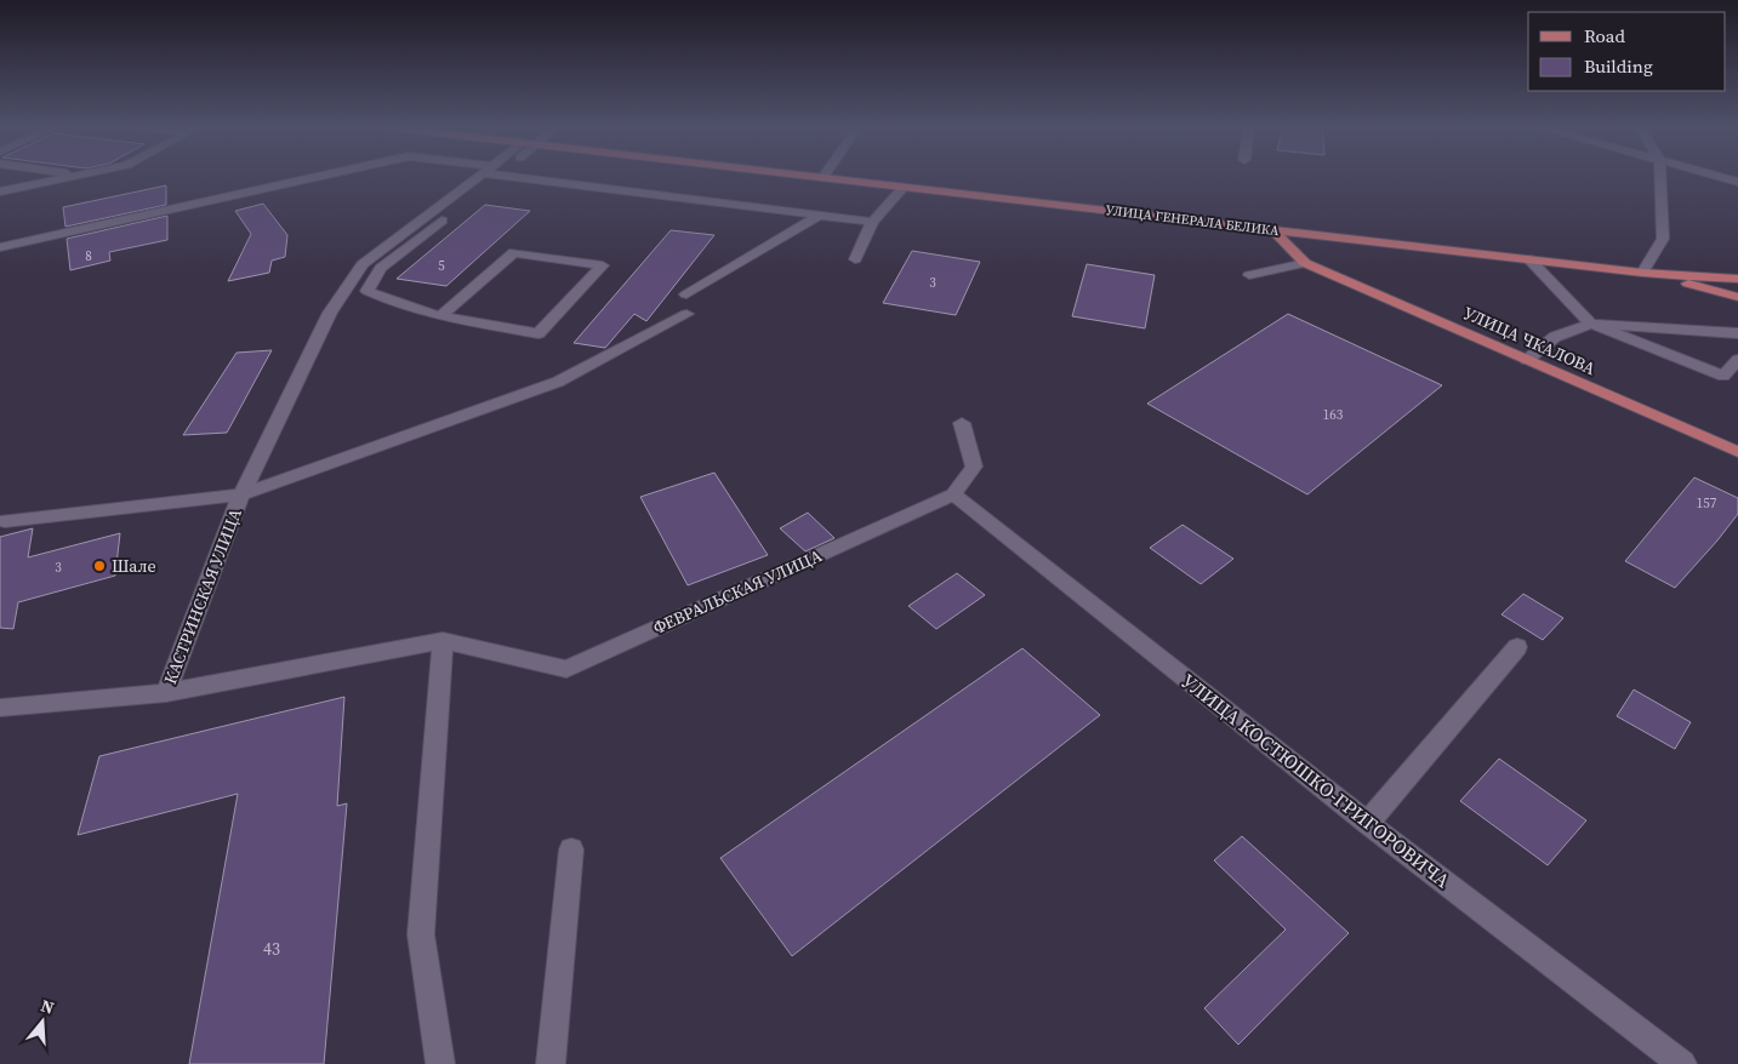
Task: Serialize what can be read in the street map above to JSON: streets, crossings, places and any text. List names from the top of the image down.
{
  "streets": {
    "main road": ["УЛИЦА ГЕНЕРАЛА БЕЛИКА", "УЛИЦА ЧКАЛОВА"],
    "street": ["ФЕВРАЛЬСКАЯ УЛИЦА", "КАСТРИНСКАЯ УЛИЦА", "УЛИЦА КОСТЮШКО-ГРИГОРОВИЧА"]
  },
  "crossings": [
    ["ФЕВРАЛЬСКАЯ УЛИЦА", "КАСТРИНСКАЯ УЛИЦА"],
    ["ФЕВРАЛЬСКАЯ УЛИЦА", "УЛИЦА КОСТЮШКО-ГРИГОРОВИЧА"]
  ],
  "places": ["Шале"],
  "house_numbers": [
    "8",
    "5",
    "3",
    "163",
    "157",
    "3",
    "43"
  ],
  "legend": ["Road", "Building"],
  "north": "top"
}
